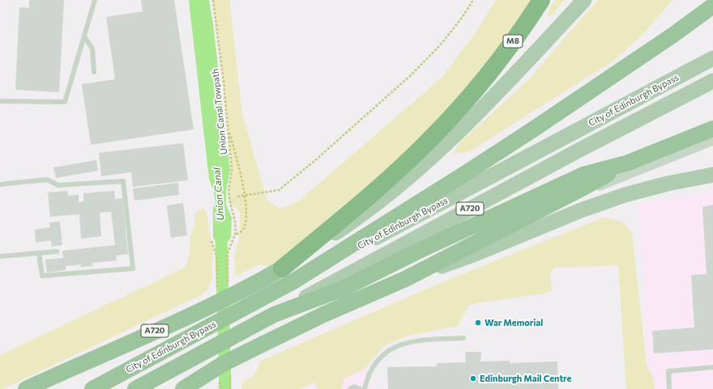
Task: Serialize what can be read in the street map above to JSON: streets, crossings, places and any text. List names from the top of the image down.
{
  "streets": {
    "highway": ["M8", "City of Edinburgh Bypass", "A720"],
    "path": ["Union Canal Towpath"]
  },
  "crossings": [
    ["M8", "A720"]
  ],
  "water": ["Union Canal"],
  "places": ["War Memorial", "Edinburgh Mail Centre"]
}
